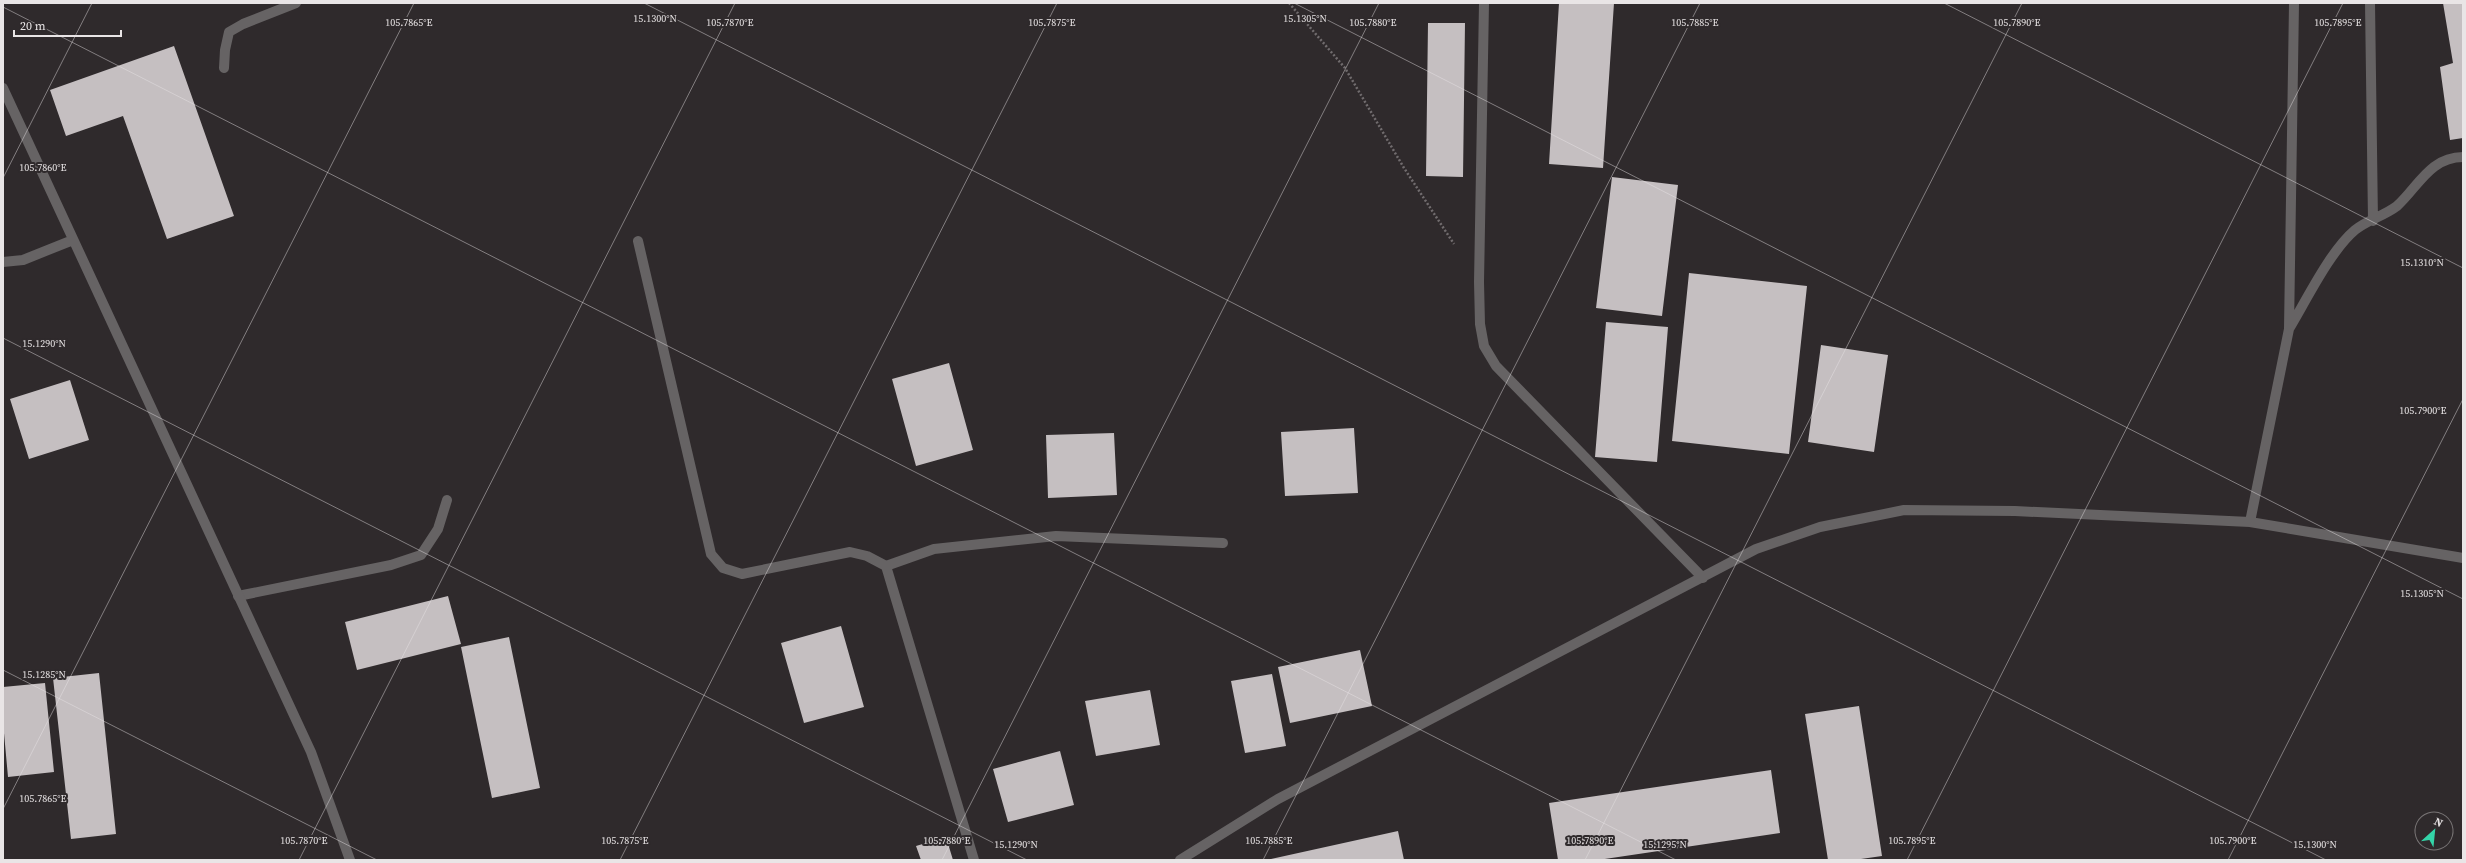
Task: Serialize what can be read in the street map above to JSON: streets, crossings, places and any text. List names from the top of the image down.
{
  "scale_bar": "20 m",
  "north": "top right",
  "coordinates": [
    "15.1300°N",
    "15.1305°N",
    "105.7865°E",
    "105.7870°E",
    "105.7875°E",
    "105.7880°E",
    "105.7885°E",
    "105.7890°E",
    "105.7895°E",
    "105.7860°E",
    "15.1310°N",
    "15.1290°N",
    "105.7900°E",
    "15.1285°N",
    "15.1295°N"
  ]
}
